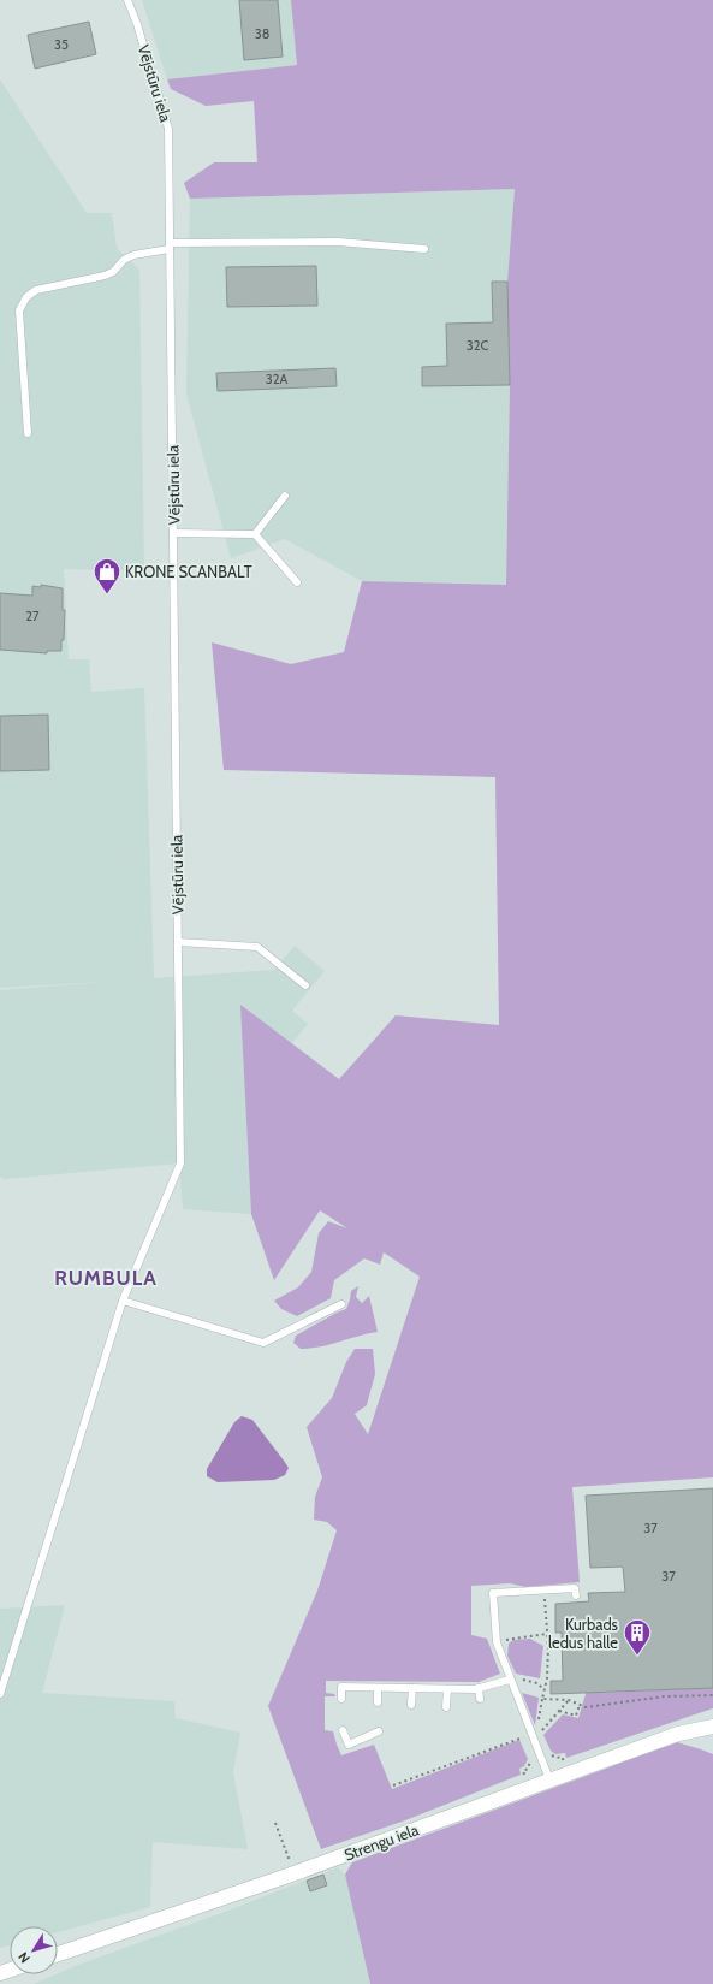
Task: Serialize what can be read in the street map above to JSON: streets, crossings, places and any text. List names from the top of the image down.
{
  "streets": {
    "street": ["Strengu iela"],
    "lane": ["Vējstūru iela"]
  },
  "districts": ["RUMBULA"],
  "places": {
    "shop": ["KRONE SCANBALT"],
    "building": ["Kurbads ledus halle"]
  },
  "house_numbers": [
    "38",
    "35",
    "32C",
    "32A",
    "27",
    "37",
    "37"
  ],
  "north": "bottom left"
}
